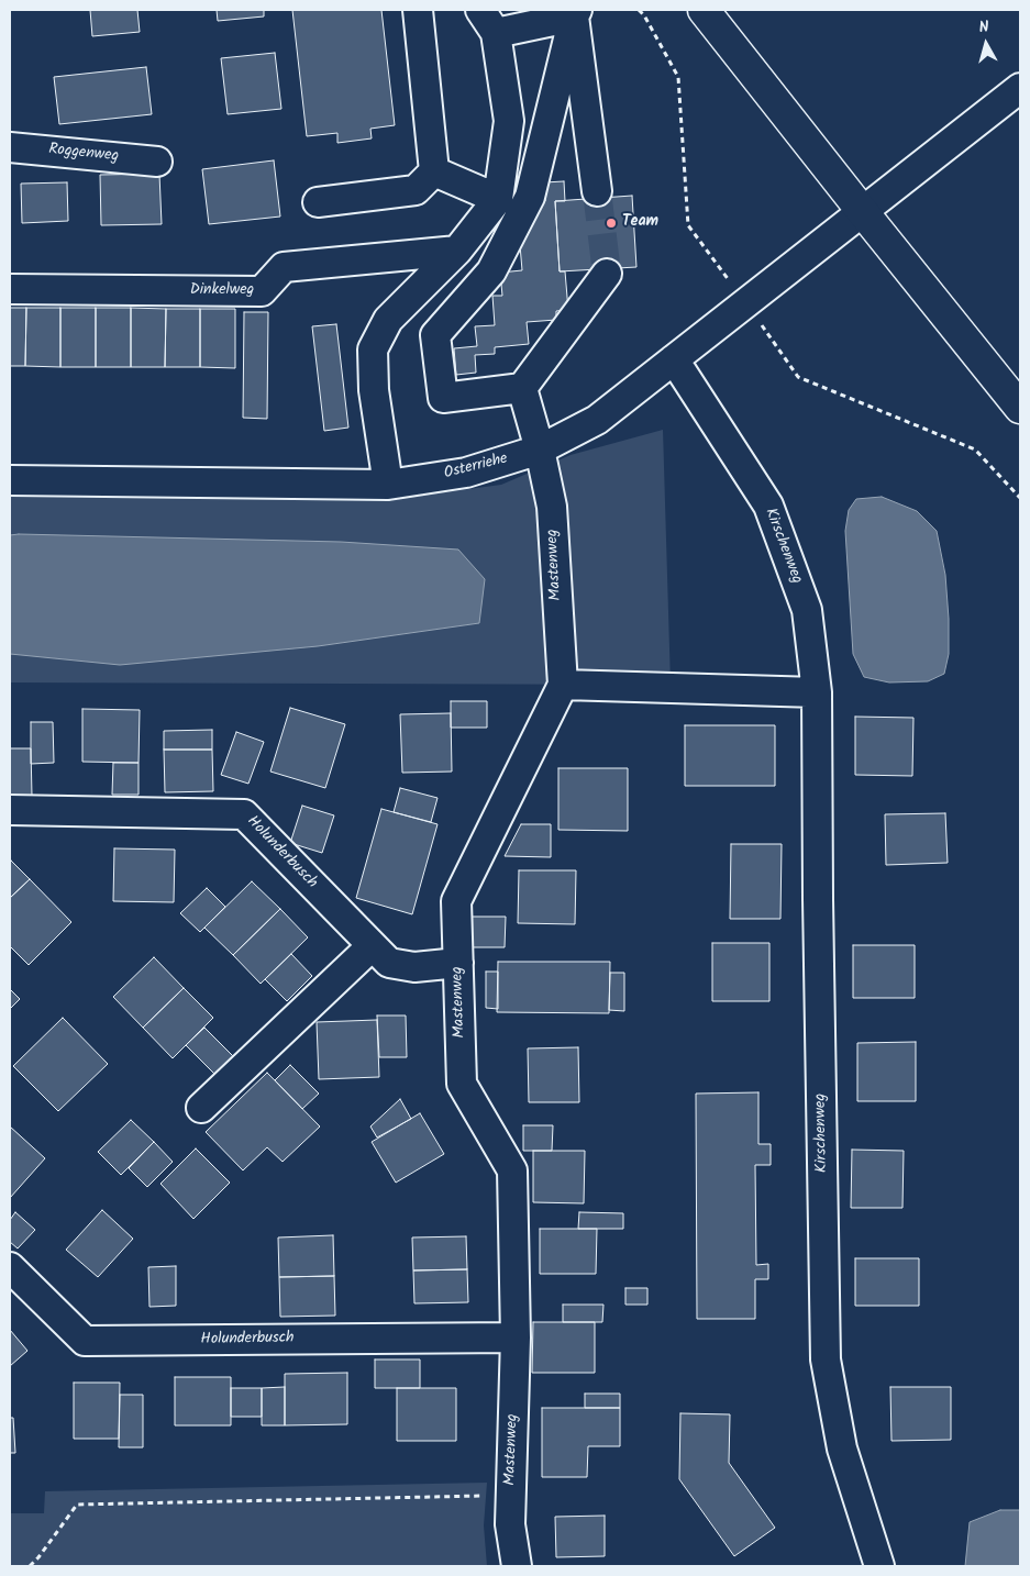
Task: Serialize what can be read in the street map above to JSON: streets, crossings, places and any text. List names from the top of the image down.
{
  "streets": {
    "street": [
      "Roggenweg",
      "Dinkelweg",
      "Osterriehe",
      "Kirschenweg",
      "Mastenweg",
      "Holunderbusch"
    ]
  },
  "crossings": [
    ["Osterriehe", "Kirschenweg"],
    ["Osterriehe", "Mastenweg"],
    ["Mastenweg", "Holunderbusch"]
  ],
  "places": ["Team"],
  "north": "top"
}
